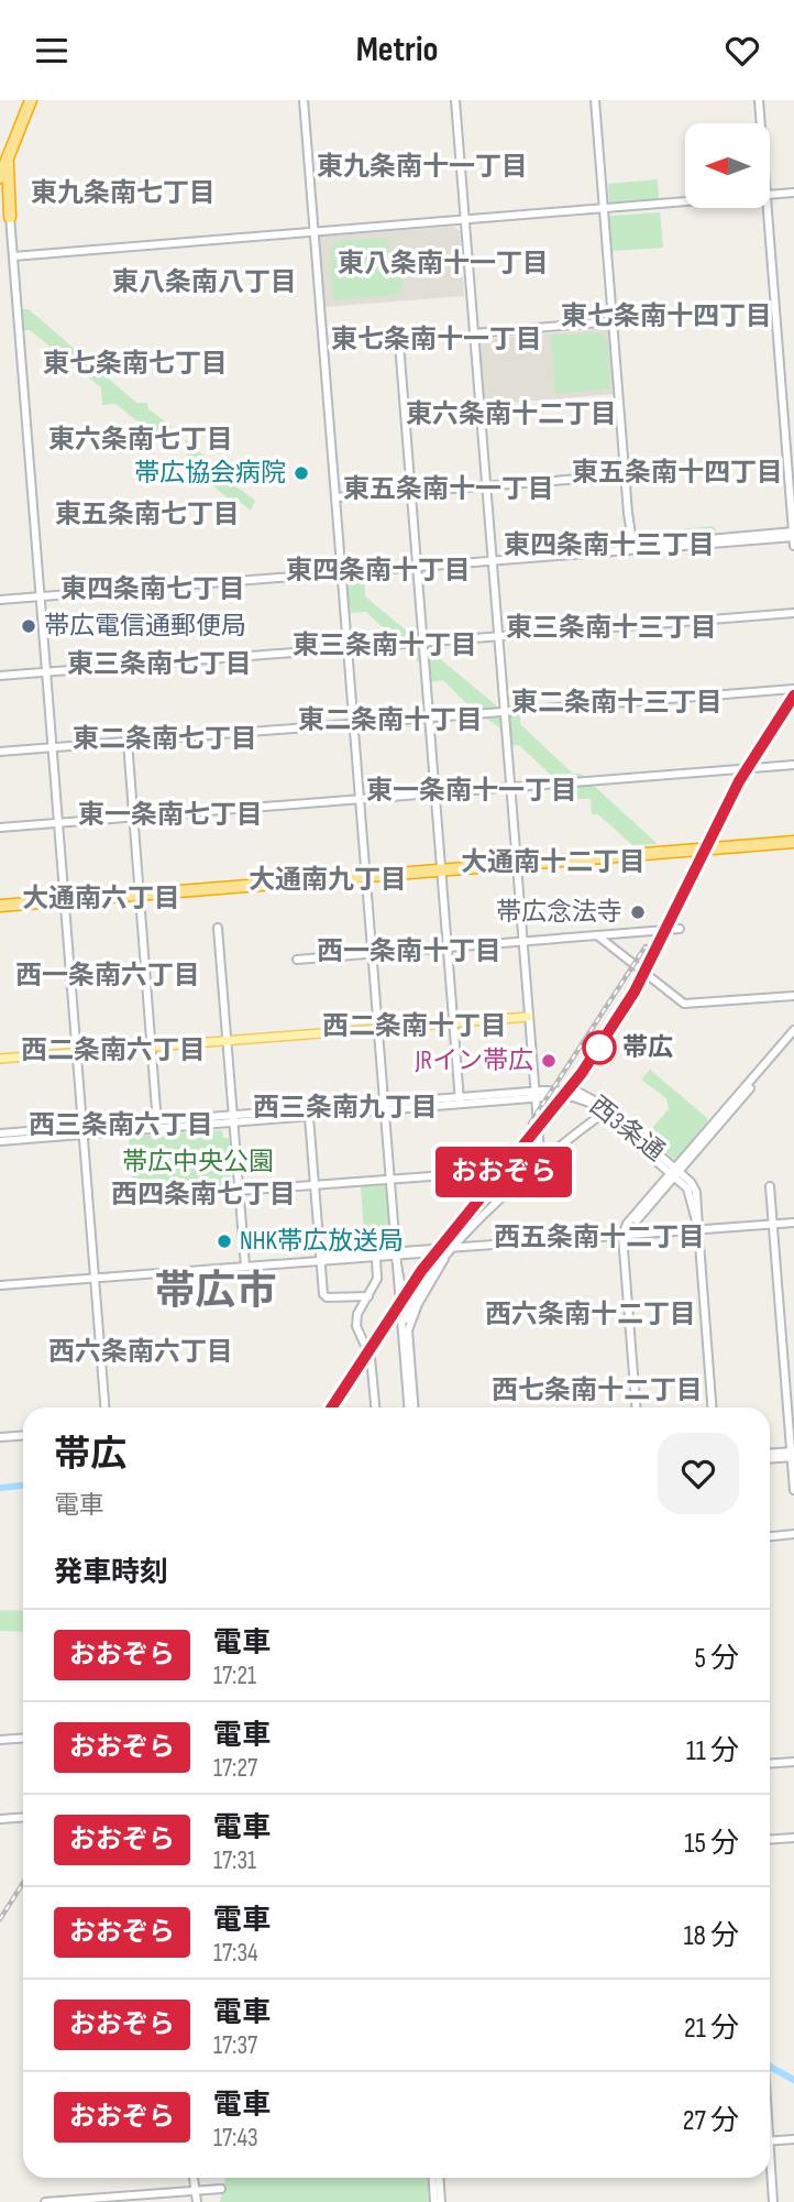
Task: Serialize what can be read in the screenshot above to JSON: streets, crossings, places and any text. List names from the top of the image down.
{
  "streets": {
    "street": ["西3条通"]
  },
  "districts": [
    "東九条南十一丁目",
    "東九条南七丁目",
    "東八条南十一丁目",
    "東八条南八丁目",
    "東七条南十四丁目",
    "東七条南十一丁目",
    "東七条南七丁目",
    "東六条南十二丁目",
    "東六条南七丁目",
    "東五条南十四丁目",
    "東五条南十一丁目",
    "東五条南七丁目",
    "東四条南十三丁目",
    "東四条南十丁目",
    "東四条南七丁目",
    "東三条南十三丁目",
    "東三条南十丁目",
    "東三条南七丁目",
    "東二条南十三丁目",
    "東二条南十丁目",
    "東二条南七丁目",
    "東一条南十一丁目",
    "東一条南七丁目",
    "大通南十二丁目",
    "大通南九丁目",
    "大通南六丁目",
    "西一条南十丁目",
    "西一条南六丁目",
    "西二条南十丁目",
    "西二条南六丁目",
    "西三条南九丁目",
    "西三条南六丁目",
    "西四条南七丁目",
    "西五条南十二丁目",
    "帯広市",
    "西六条南十二丁目",
    "西六条南六丁目",
    "西七条南十二丁目"
  ],
  "parks": ["帯広中央公園"],
  "places": [
    "帯広協会病院",
    "帯広電信通郵便局",
    "帯広念法寺",
    "帯広",
    "JRイン帯広",
    "NHK帯広放送局"
  ],
  "north": "left",
  "page": {
    "header": "Metrio",
    "on_map": "おおぞら",
    "heading": [
      ["帯広", "電車"],
      "発車時刻"
    ],
    "list": [
      {
        "mark": "おおぞら",
        "name": "電車",
        "note": "17:21",
        "value": "5 分"
      },
      {
        "mark": "おおぞら",
        "name": "電車",
        "note": "17:27",
        "value": "11 分"
      },
      {
        "mark": "おおぞら",
        "name": "電車",
        "note": "17:31",
        "value": "15 分"
      },
      {
        "mark": "おおぞら",
        "name": "電車",
        "note": "17:34",
        "value": "18 分"
      },
      {
        "mark": "おおぞら",
        "name": "電車",
        "note": "17:37",
        "value": "21 分"
      },
      {
        "mark": "おおぞら",
        "name": "電車",
        "note": "17:43",
        "value": "27 分"
      }
    ]
  }
}
